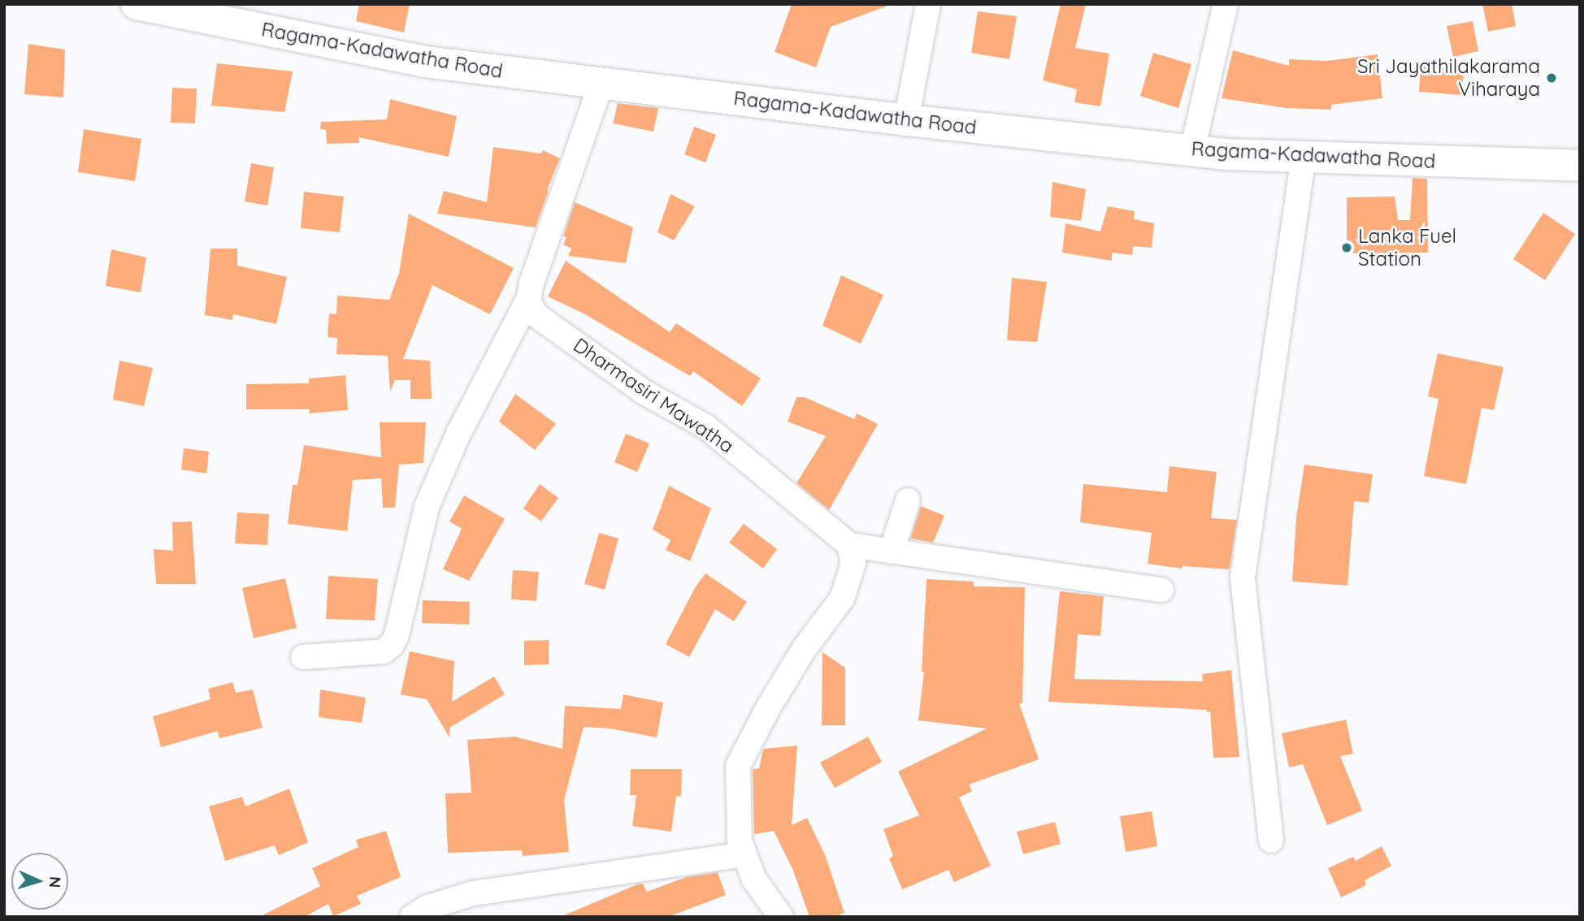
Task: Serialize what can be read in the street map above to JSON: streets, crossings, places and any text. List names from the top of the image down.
{
  "streets": {
    "main road": ["Ragama-Kadawatha Road"],
    "street": ["Dharmasiri Mawatha"]
  },
  "places": ["Sri Jayathilakarama Viharaya", "Lanka Fuel Station"],
  "north": "right"
}
